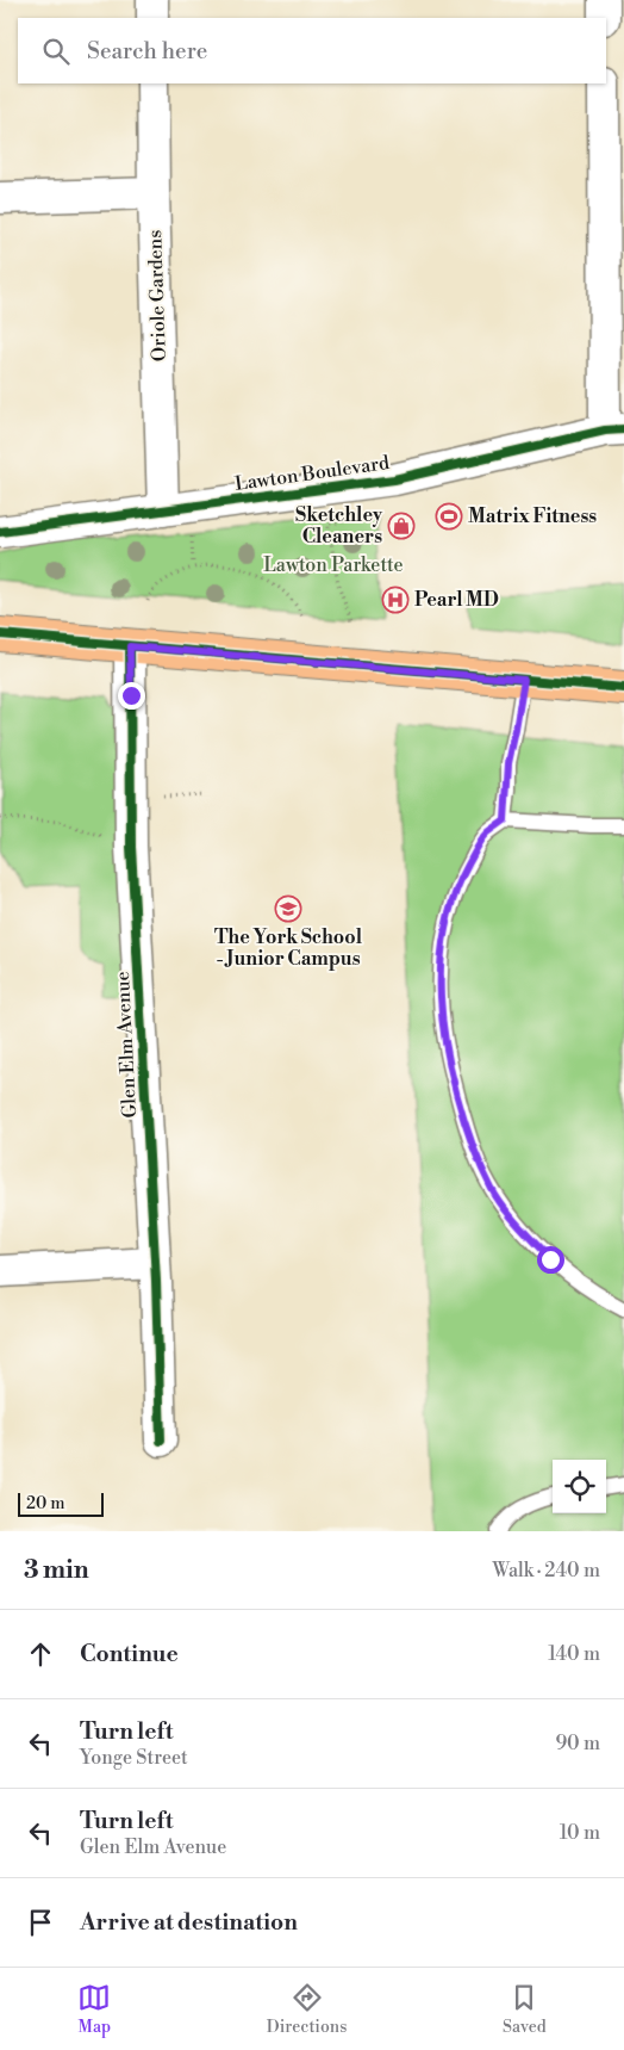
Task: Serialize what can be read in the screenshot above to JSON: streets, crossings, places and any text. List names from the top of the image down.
{
  "streets": {
    "street": ["Oriole Gardens", "Lawton Boulevard", "Glen Elm Avenue"]
  },
  "crossings": [
    ["Oriole Gardens", "Lawton Boulevard"]
  ],
  "parks": ["Lawton Parkette"],
  "places": {
    "sports": ["Matrix Fitness"],
    "shop": ["Sketchley Cleaners"],
    "hospital": ["Pearl MD"],
    "school or university": ["The York School - Junior Campus"]
  },
  "scale_bar": "20 m",
  "page": {
    "search": "Search here",
    "scale": "20 m",
    "heading": ["3 min", "Walk · 240 m"],
    "list": [
      ["Continue", "140 m"],
      ["Turn left", "Yonge Street", "90 m"],
      ["Turn left", "Glen Elm Avenue", "10 m"],
      "Arrive at destination"
    ],
    "nav": ["Map", "Directions", "Saved"]
  }
}
